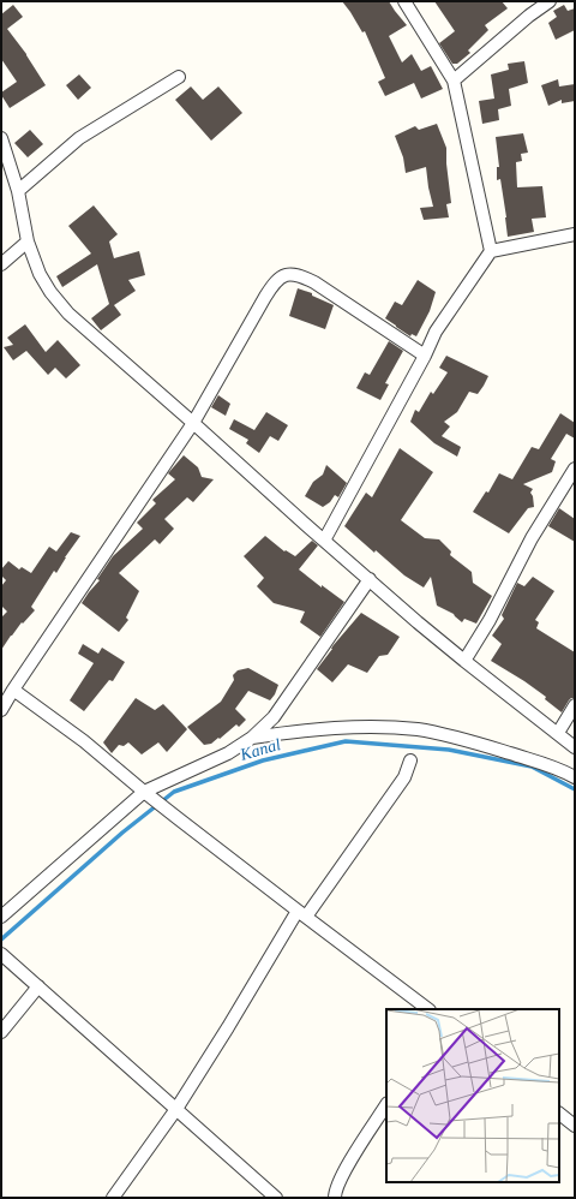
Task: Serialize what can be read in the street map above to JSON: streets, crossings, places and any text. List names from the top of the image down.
{
  "water": ["Kanal"]
}
